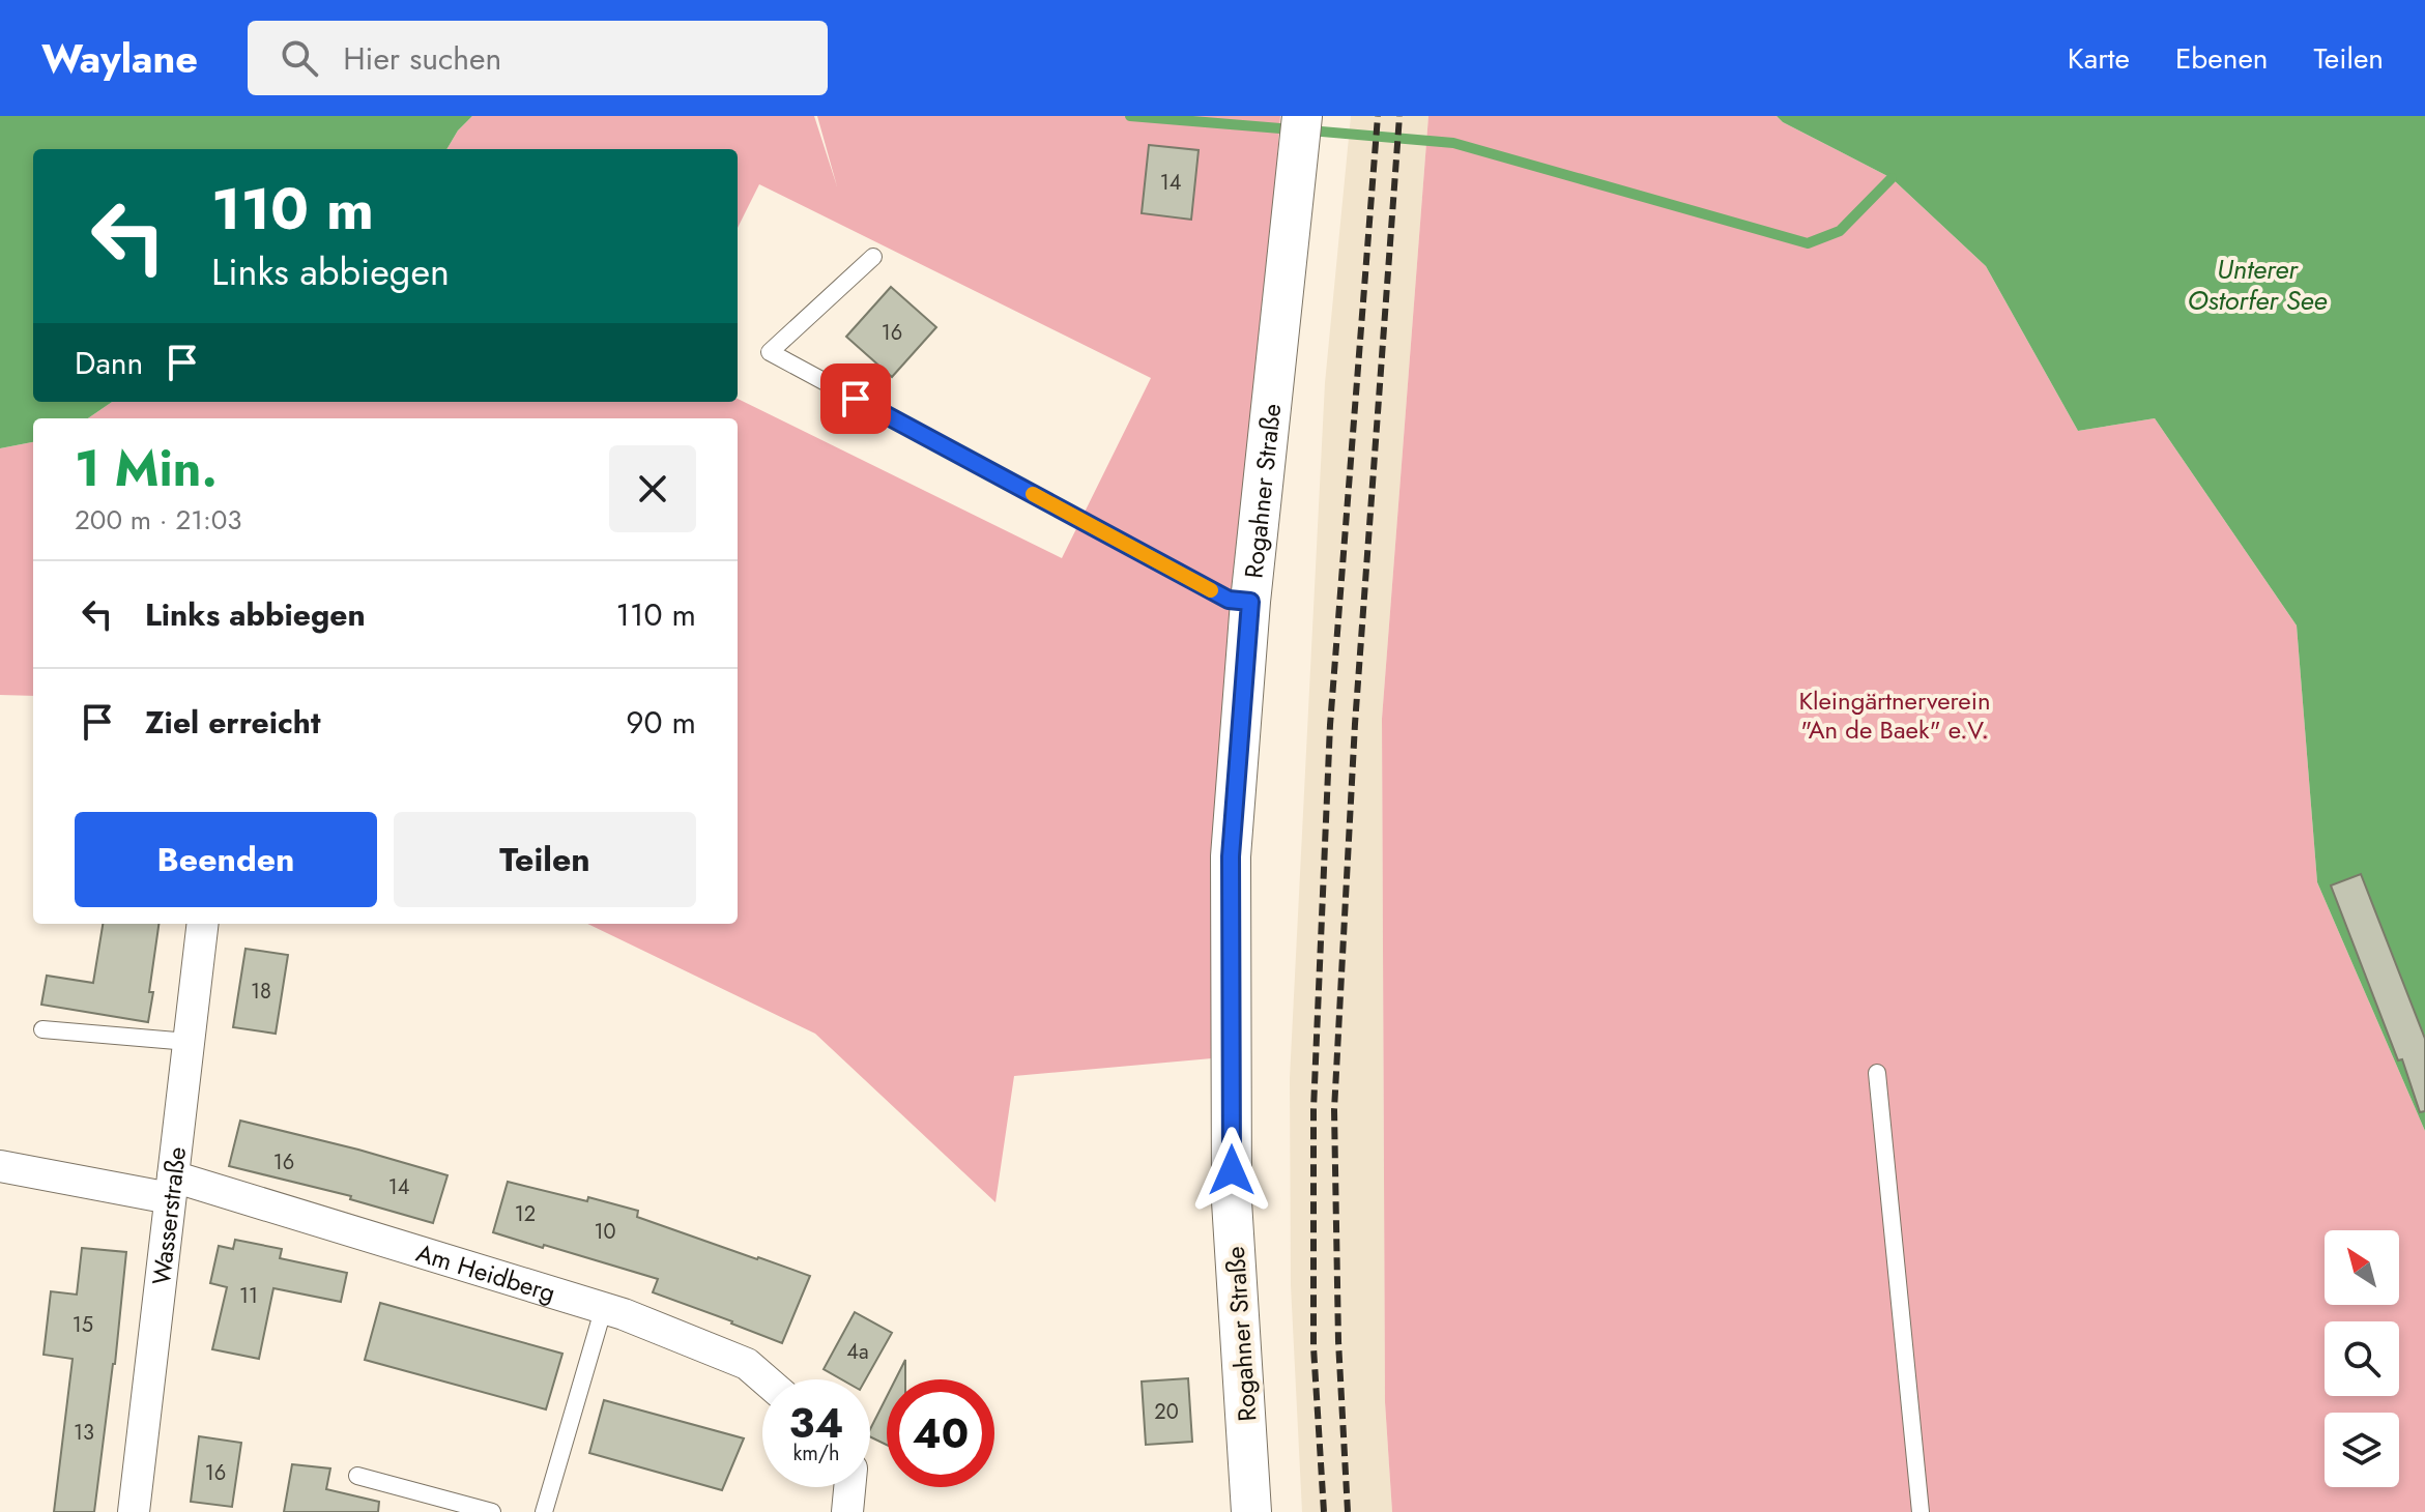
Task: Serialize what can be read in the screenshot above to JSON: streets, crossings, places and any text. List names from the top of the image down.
{
  "streets": {
    "street": ["Rogahner Straße", "Wasserstraße", "Am Heidberg"]
  },
  "crossings": [
    ["Wasserstraße", "Am Heidberg"]
  ],
  "water": ["Unterer Ostorfer See"],
  "parks": ["Kleingärtnerverein \"An de Baek\" e.V."],
  "house_numbers": [
    "14",
    "16",
    "18",
    "16",
    "14",
    "12",
    "10",
    "11",
    "15",
    "4a",
    "20",
    "13",
    "16"
  ],
  "north": "top left",
  "page": {
    "header": "Waylane",
    "search": "Hier suchen",
    "nav": ["Karte", "Ebenen", "Teilen"],
    "turn": ["110 m", "Links abbiegen"],
    "then": "Dann",
    "heading": ["1 Min.", "200 m · 21:03"],
    "list": [
      {
        "name": "Links abbiegen",
        "value": "110 m"
      },
      {
        "name": "Ziel erreicht",
        "value": "90 m"
      }
    ],
    "buttons": ["Beenden", "Teilen"],
    "speed": "34 km/h",
    "limit": "40"
  }
}
